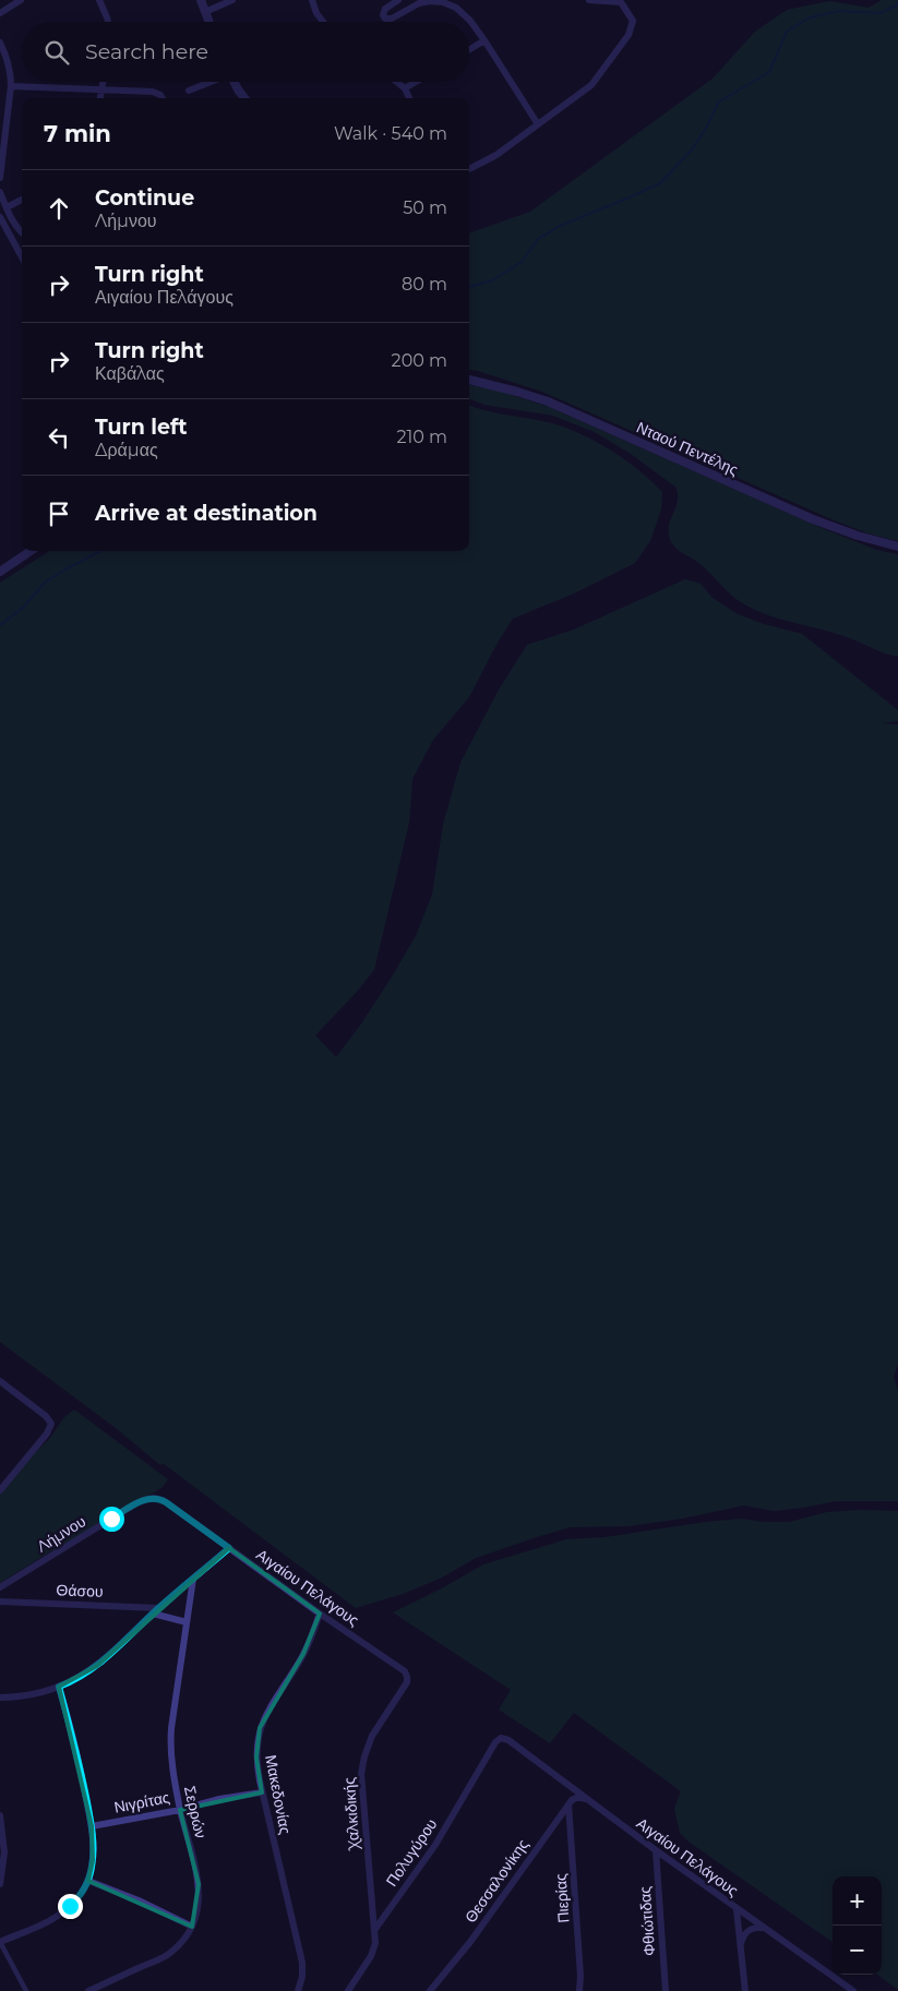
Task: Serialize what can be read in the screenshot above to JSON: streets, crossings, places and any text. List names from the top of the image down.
{
  "streets": {
    "street": [
      "Νταού Πεντέλης",
      "Λήμνου",
      "Αιγαίου Πελάγους",
      "Θάσου",
      "Μακεδονίας",
      "Νιγρίτας",
      "Σερρών",
      "Χαλκιδικής",
      "Πολυγύρου",
      "Θεσσαλονίκης",
      "Πιερίας",
      "Φθιώτιδας"
    ]
  },
  "crossings": [
    ["Λήμνου", "Αιγαίου Πελάγους"],
    ["Αιγαίου Πελάγους", "Μακεδονίας"],
    ["Αιγαίου Πελάγους", "Χαλκιδικής"],
    ["Αιγαίου Πελάγους", "Πολυγύρου"],
    ["Αιγαίου Πελάγους", "Φθιώτιδας"],
    ["Θάσου", "Σερρών"],
    ["Μακεδονίας", "Νιγρίτας"],
    ["Νιγρίτας", "Σερρών"],
    ["Χαλκιδικής", "Πολυγύρου"],
    ["Θεσσαλονίκης", "Πιερίας"]
  ],
  "page": {
    "search": "Search here",
    "heading": ["7 min", "Walk · 540 m"],
    "list": [
      ["Continue", "Λήμνου", "50 m"],
      ["Turn right", "Αιγαίου Πελάγους", "80 m"],
      ["Turn right", "Καβάλας", "200 m"],
      ["Turn left", "Δράμας", "210 m"],
      "Arrive at destination"
    ],
    "map_buttons": ["+", "−"]
  }
}
